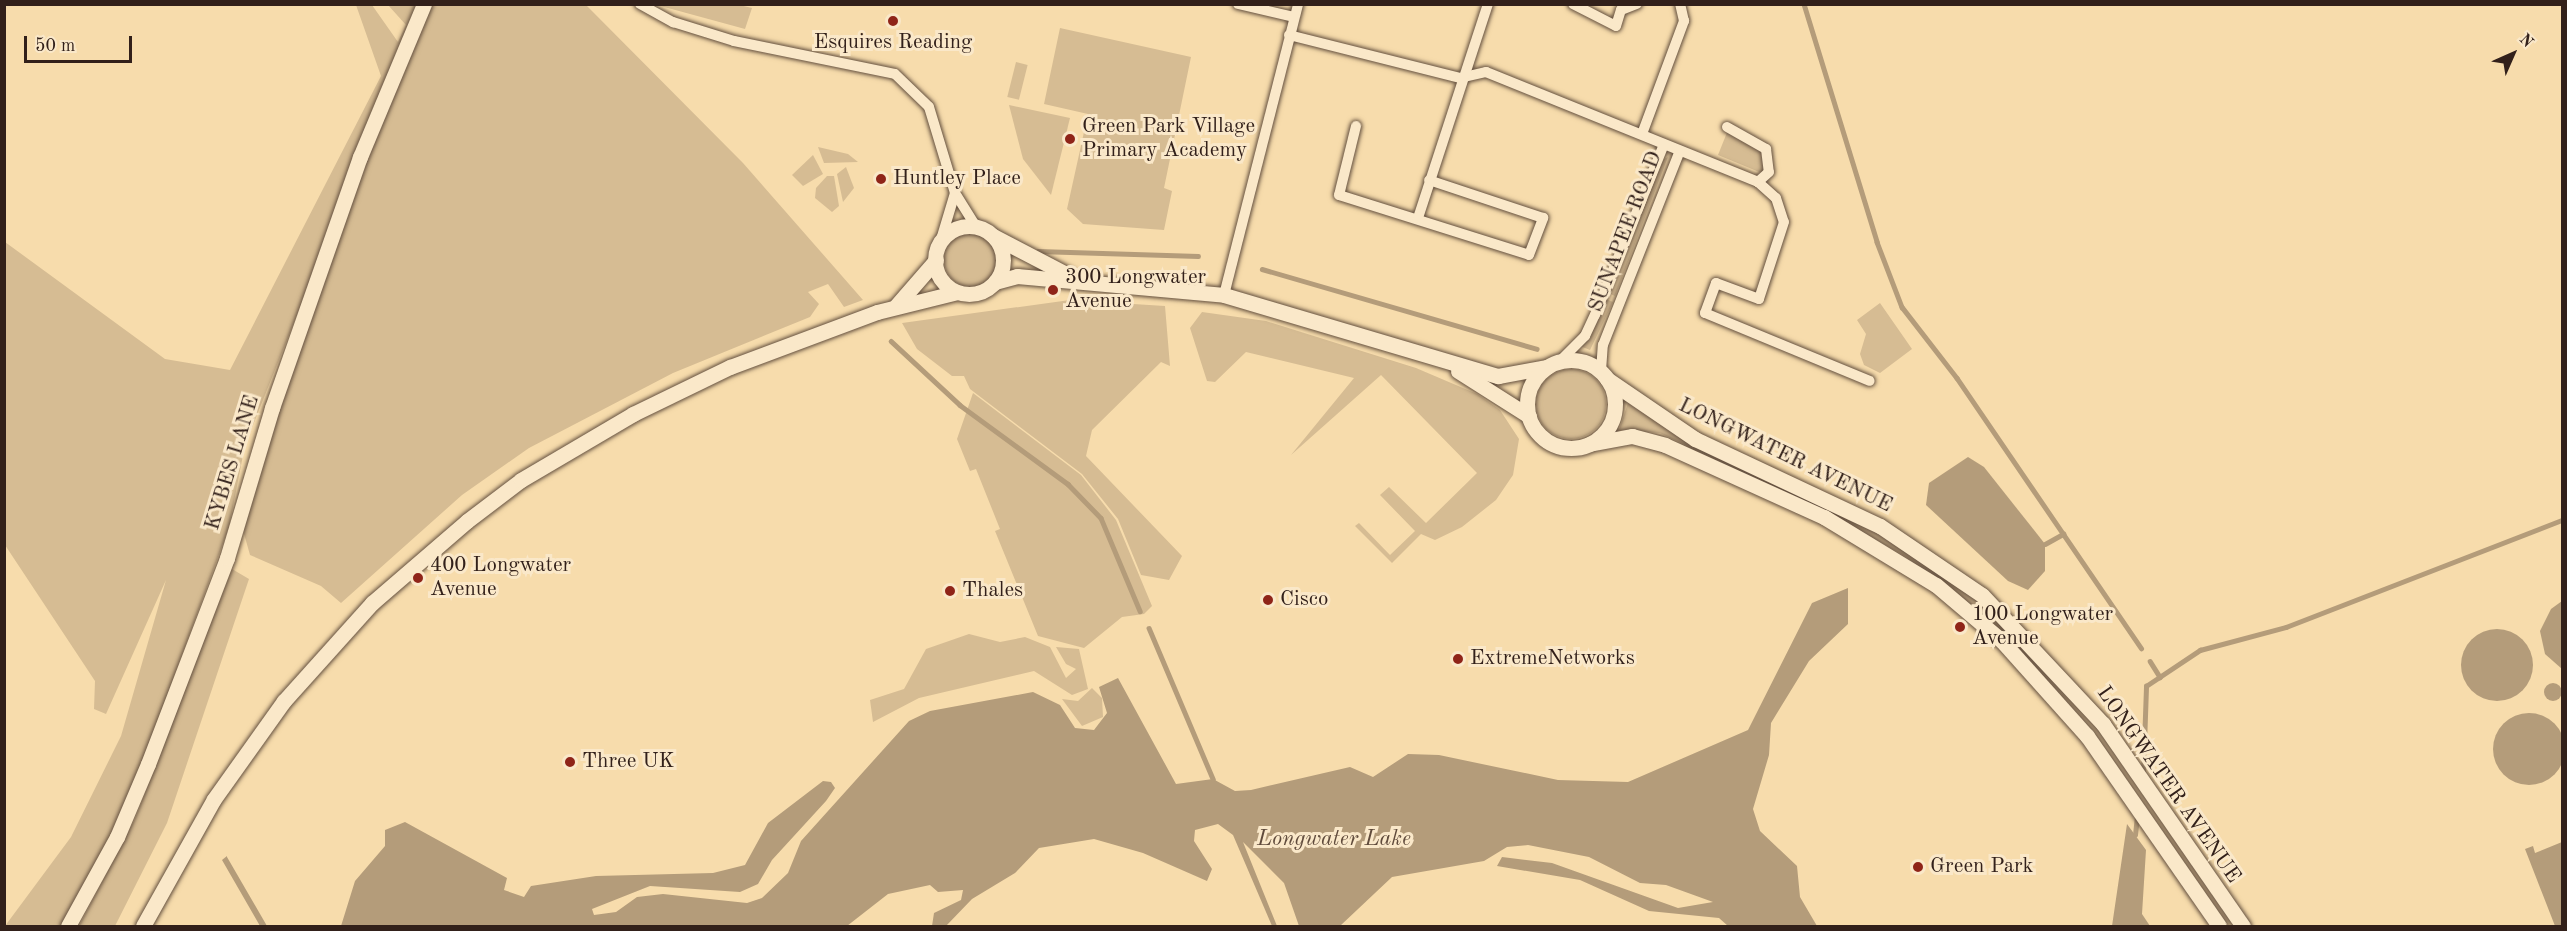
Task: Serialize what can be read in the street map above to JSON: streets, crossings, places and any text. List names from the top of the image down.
{
  "streets": {
    "street": ["SUNAPEE ROAD", "LONGWATER AVENUE", "KYBES LANE"]
  },
  "crossings": [
    ["SUNAPEE ROAD", "LONGWATER AVENUE"]
  ],
  "water": ["Longwater Lake"],
  "places": [
    "Esquires Reading",
    "Green Park Village Primary Academy",
    "Huntley Place",
    "300 Longwater Avenue",
    "400 Longwater Avenue",
    "Thales",
    "Cisco",
    "100 Longwater Avenue",
    "ExtremeNetworks",
    "Three UK",
    "Green Park"
  ],
  "scale_bar": "50 m",
  "north": "top right"
}
